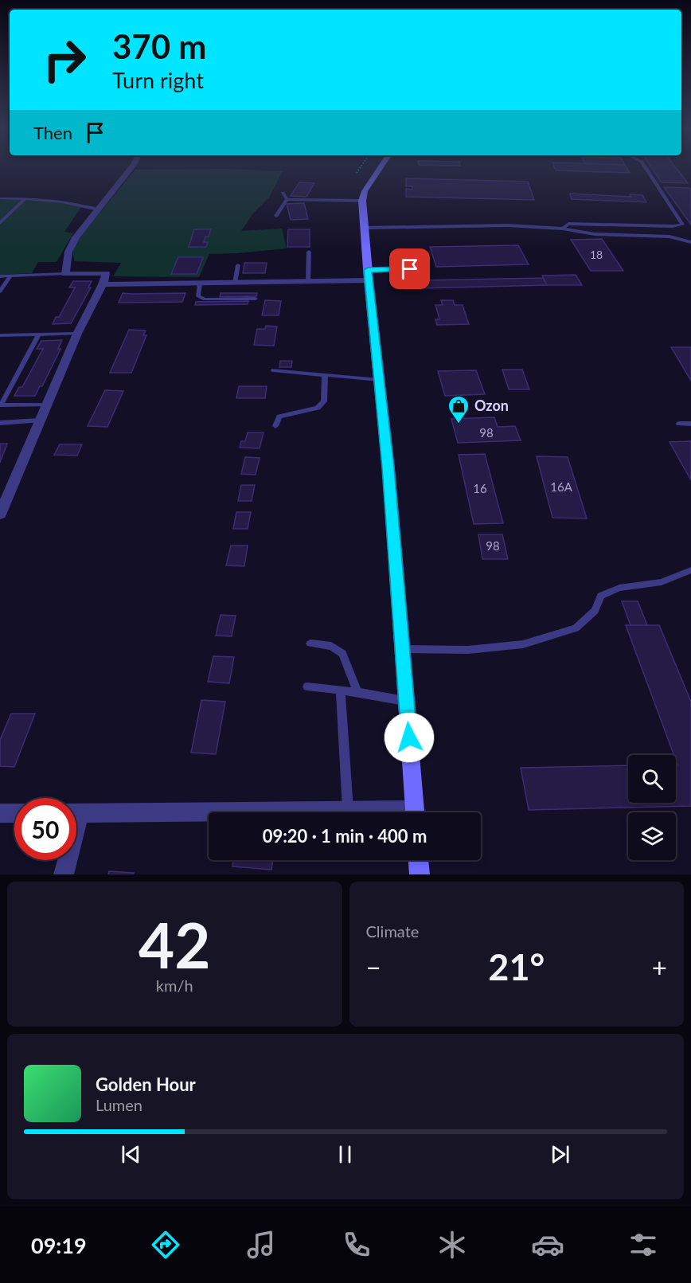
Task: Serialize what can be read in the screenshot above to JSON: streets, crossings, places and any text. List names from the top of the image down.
{
  "places": {
    "shop": ["Ozon"]
  },
  "house_numbers": [
    "18",
    "98",
    "16А",
    "16",
    "98"
  ],
  "page": {
    "turn": ["370 m", "Turn right"],
    "then": "Then",
    "limit": "50",
    "trip": "09:20 · 1 min · 400 m",
    "tile": [
      ["42", "km/h"],
      "Climate"
    ],
    "heat": ["−", "21°", "+"],
    "song": ["Golden Hour", "Lumen"],
    "tabs": "09:19"
  }
}
